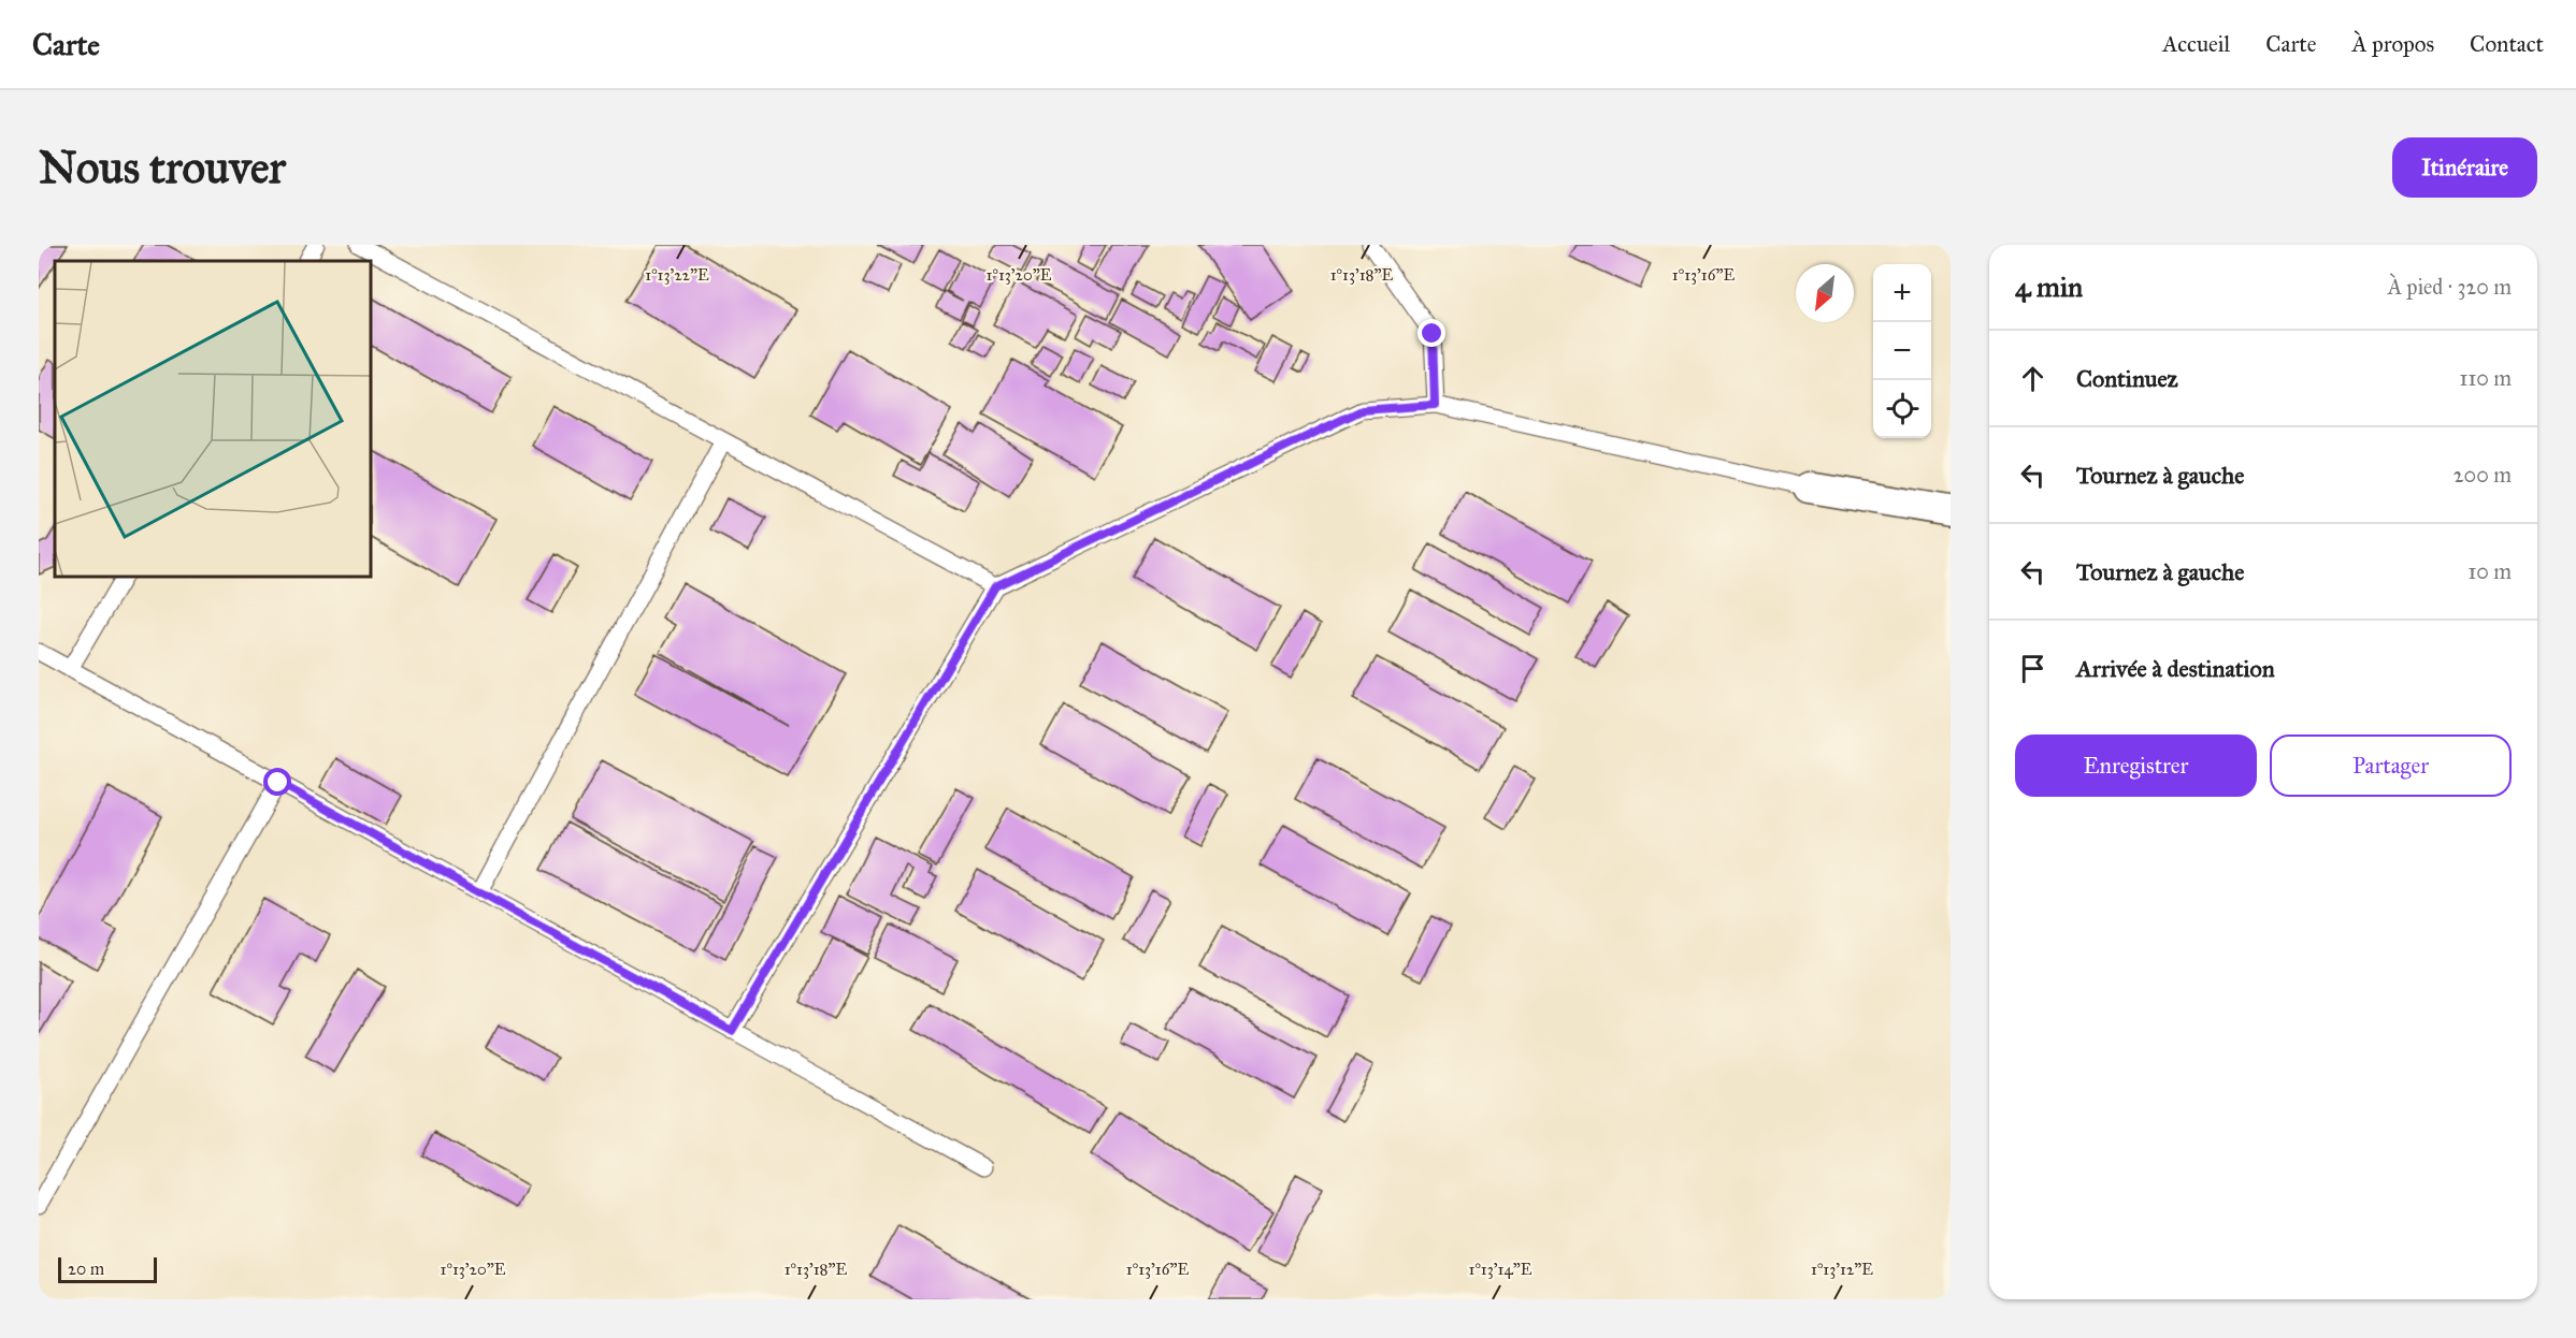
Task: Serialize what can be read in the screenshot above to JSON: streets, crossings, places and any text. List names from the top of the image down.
{
  "scale_bar": "20 m",
  "north": "bottom left",
  "page": {
    "header": "Carte",
    "nav": [
      "Accueil",
      "Carte",
      "À propos",
      "Contact"
    ],
    "buttons": [
      "Itinéraire",
      ["Enregistrer", "Partager"]
    ],
    "title": "Nous trouver",
    "heading": ["4 min", "À pied · 320 m"],
    "map_buttons": ["+", "−"],
    "list": [
      ["Continuez", "110 m"],
      ["Tournez à gauche", "200 m"],
      ["Tournez à gauche", "10 m"],
      "Arrivée à destination"
    ],
    "scale": "20 m"
  },
  "coordinates": [
    "1°13'22\"E",
    "1°13'20\"E",
    "1°13'18\"E",
    "1°13'16\"E",
    "1°13'14\"E",
    "1°13'12\"E"
  ]
}
